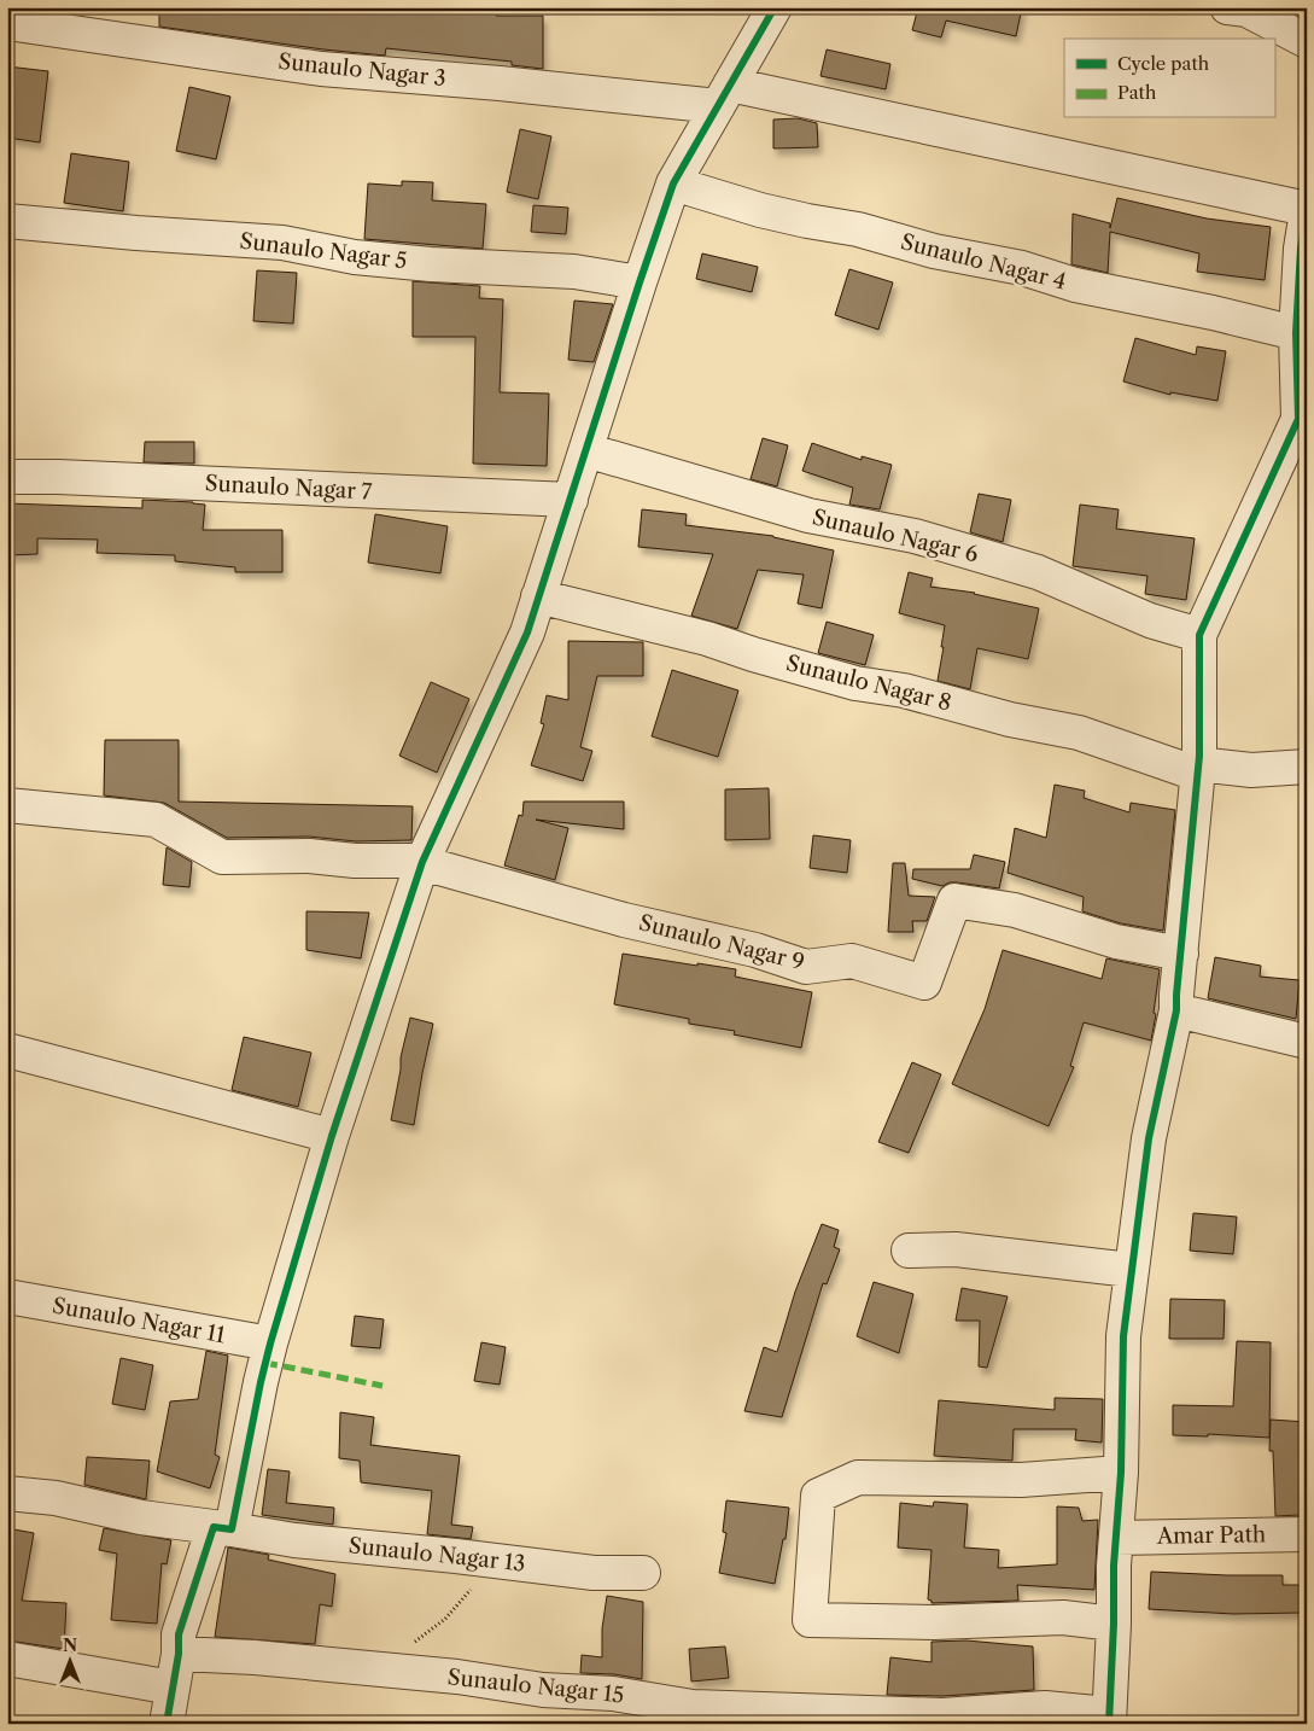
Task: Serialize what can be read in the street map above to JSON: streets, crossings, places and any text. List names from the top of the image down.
{
  "streets": {
    "street": [
      "Sunaulo Nagar 3",
      "Sunaulo Nagar 5",
      "Sunaulo Nagar 4",
      "Sunaulo Nagar 7",
      "Sunaulo Nagar 6",
      "Sunaulo Nagar 8",
      "Sunaulo Nagar 9",
      "Sunaulo Nagar 11",
      "Amar Path",
      "Sunaulo Nagar 13",
      "Sunaulo Nagar 15"
    ]
  },
  "legend": ["Cycle path", "Path"],
  "north": "top"
}
